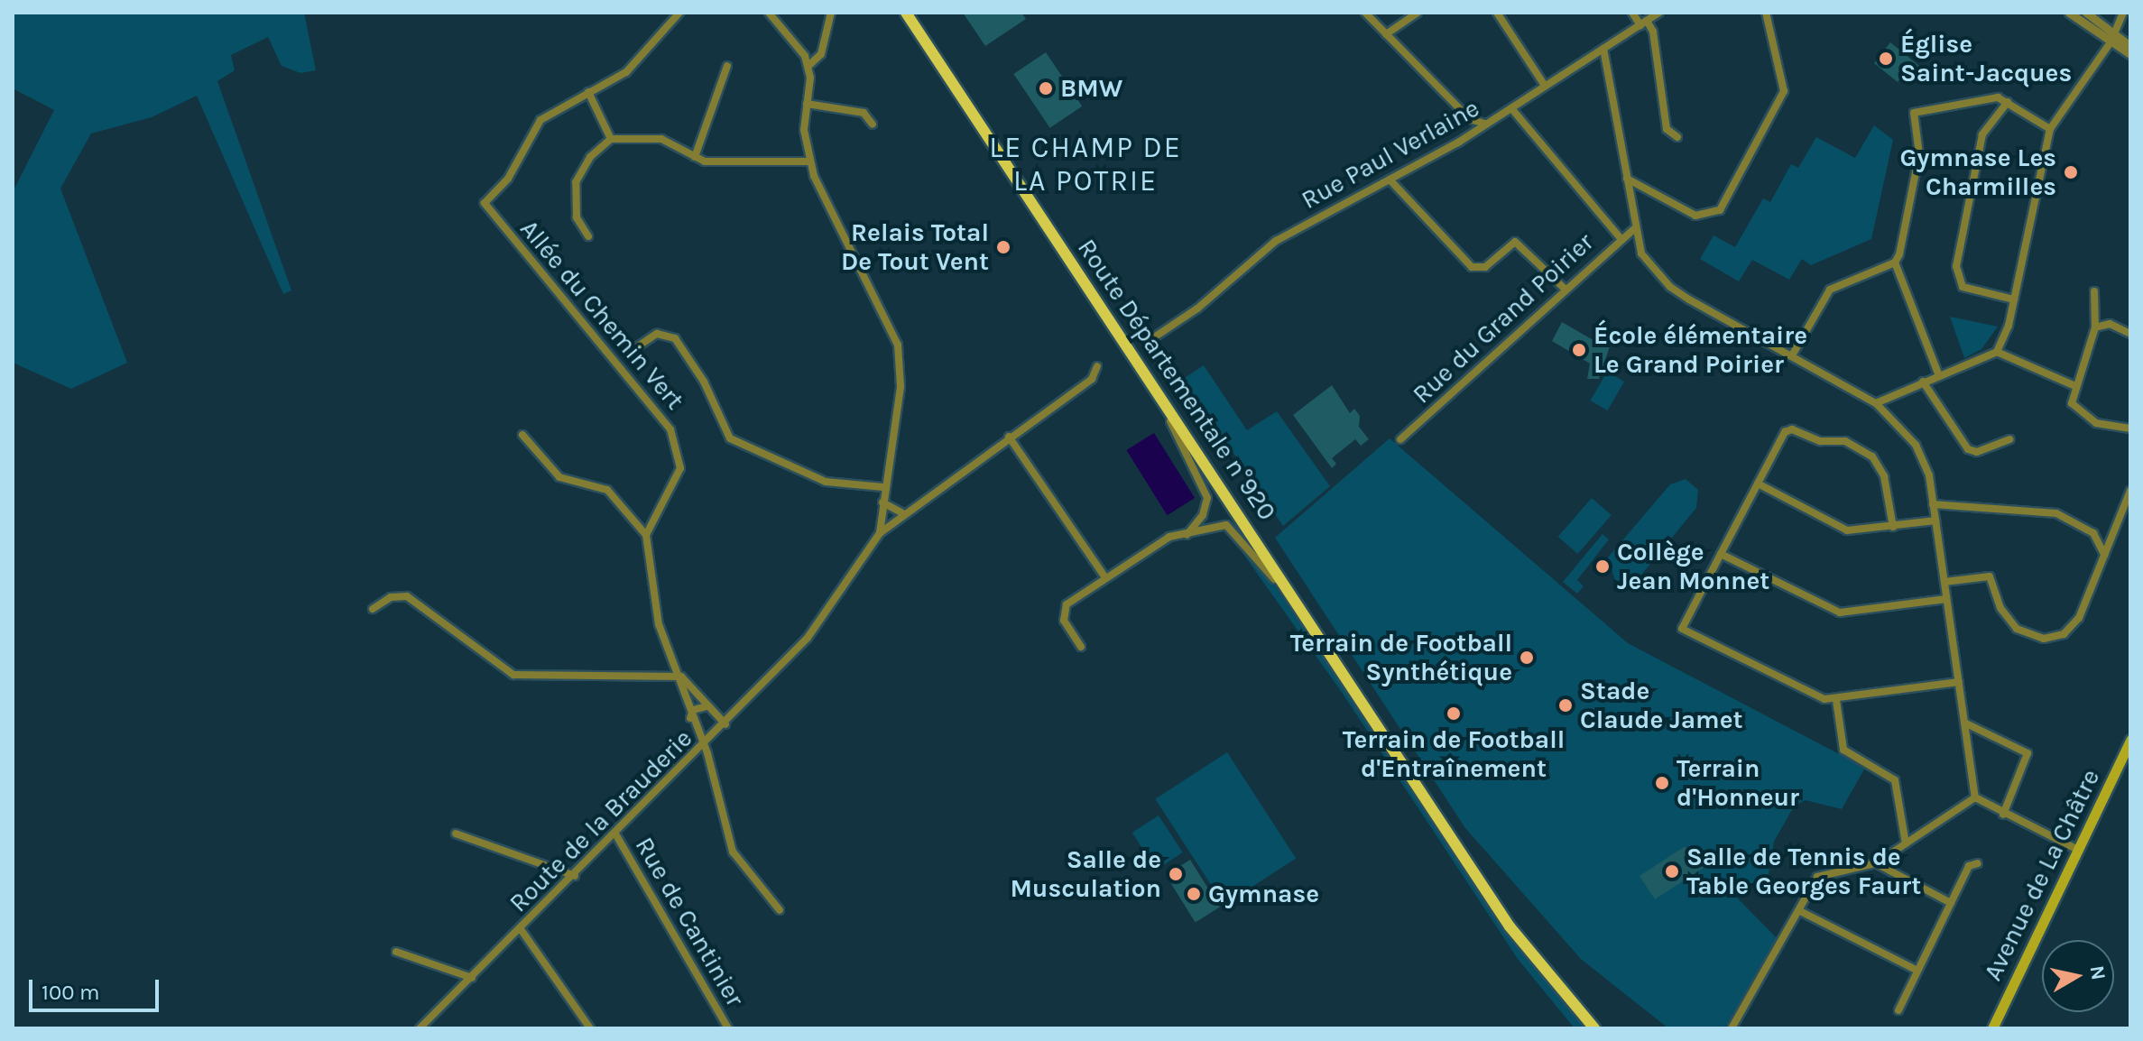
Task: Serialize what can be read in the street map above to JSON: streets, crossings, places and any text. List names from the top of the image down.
{
  "streets": {
    "main road": ["Route Départementale n°920", "Avenue de La Châtre"],
    "street": [
      "Rue Paul Verlaine",
      "Allée du Chemin Vert",
      "Rue du Grand Poirier",
      "Route de la Brauderie",
      "Rue de Cantinier"
    ]
  },
  "crossings": [
    ["Route de la Brauderie", "Rue de Cantinier"]
  ],
  "districts": ["LE CHAMP DE LA POTRIE"],
  "places": [
    "Église Saint-Jacques",
    "BMW",
    "Gymnase Les Charmilles",
    "Relais Total De Tout Vent",
    "École élémentaire Le Grand Poirier",
    "Collège Jean Monnet",
    "Terrain de Football Synthétique",
    "Stade Claude Jamet",
    "Terrain de Football d'Entraînement",
    "Terrain d'Honneur",
    "Salle de Tennis de Table Georges Faurt",
    "Salle de Musculation",
    "Gymnase"
  ],
  "scale_bar": "100 m",
  "north": "right"
}
